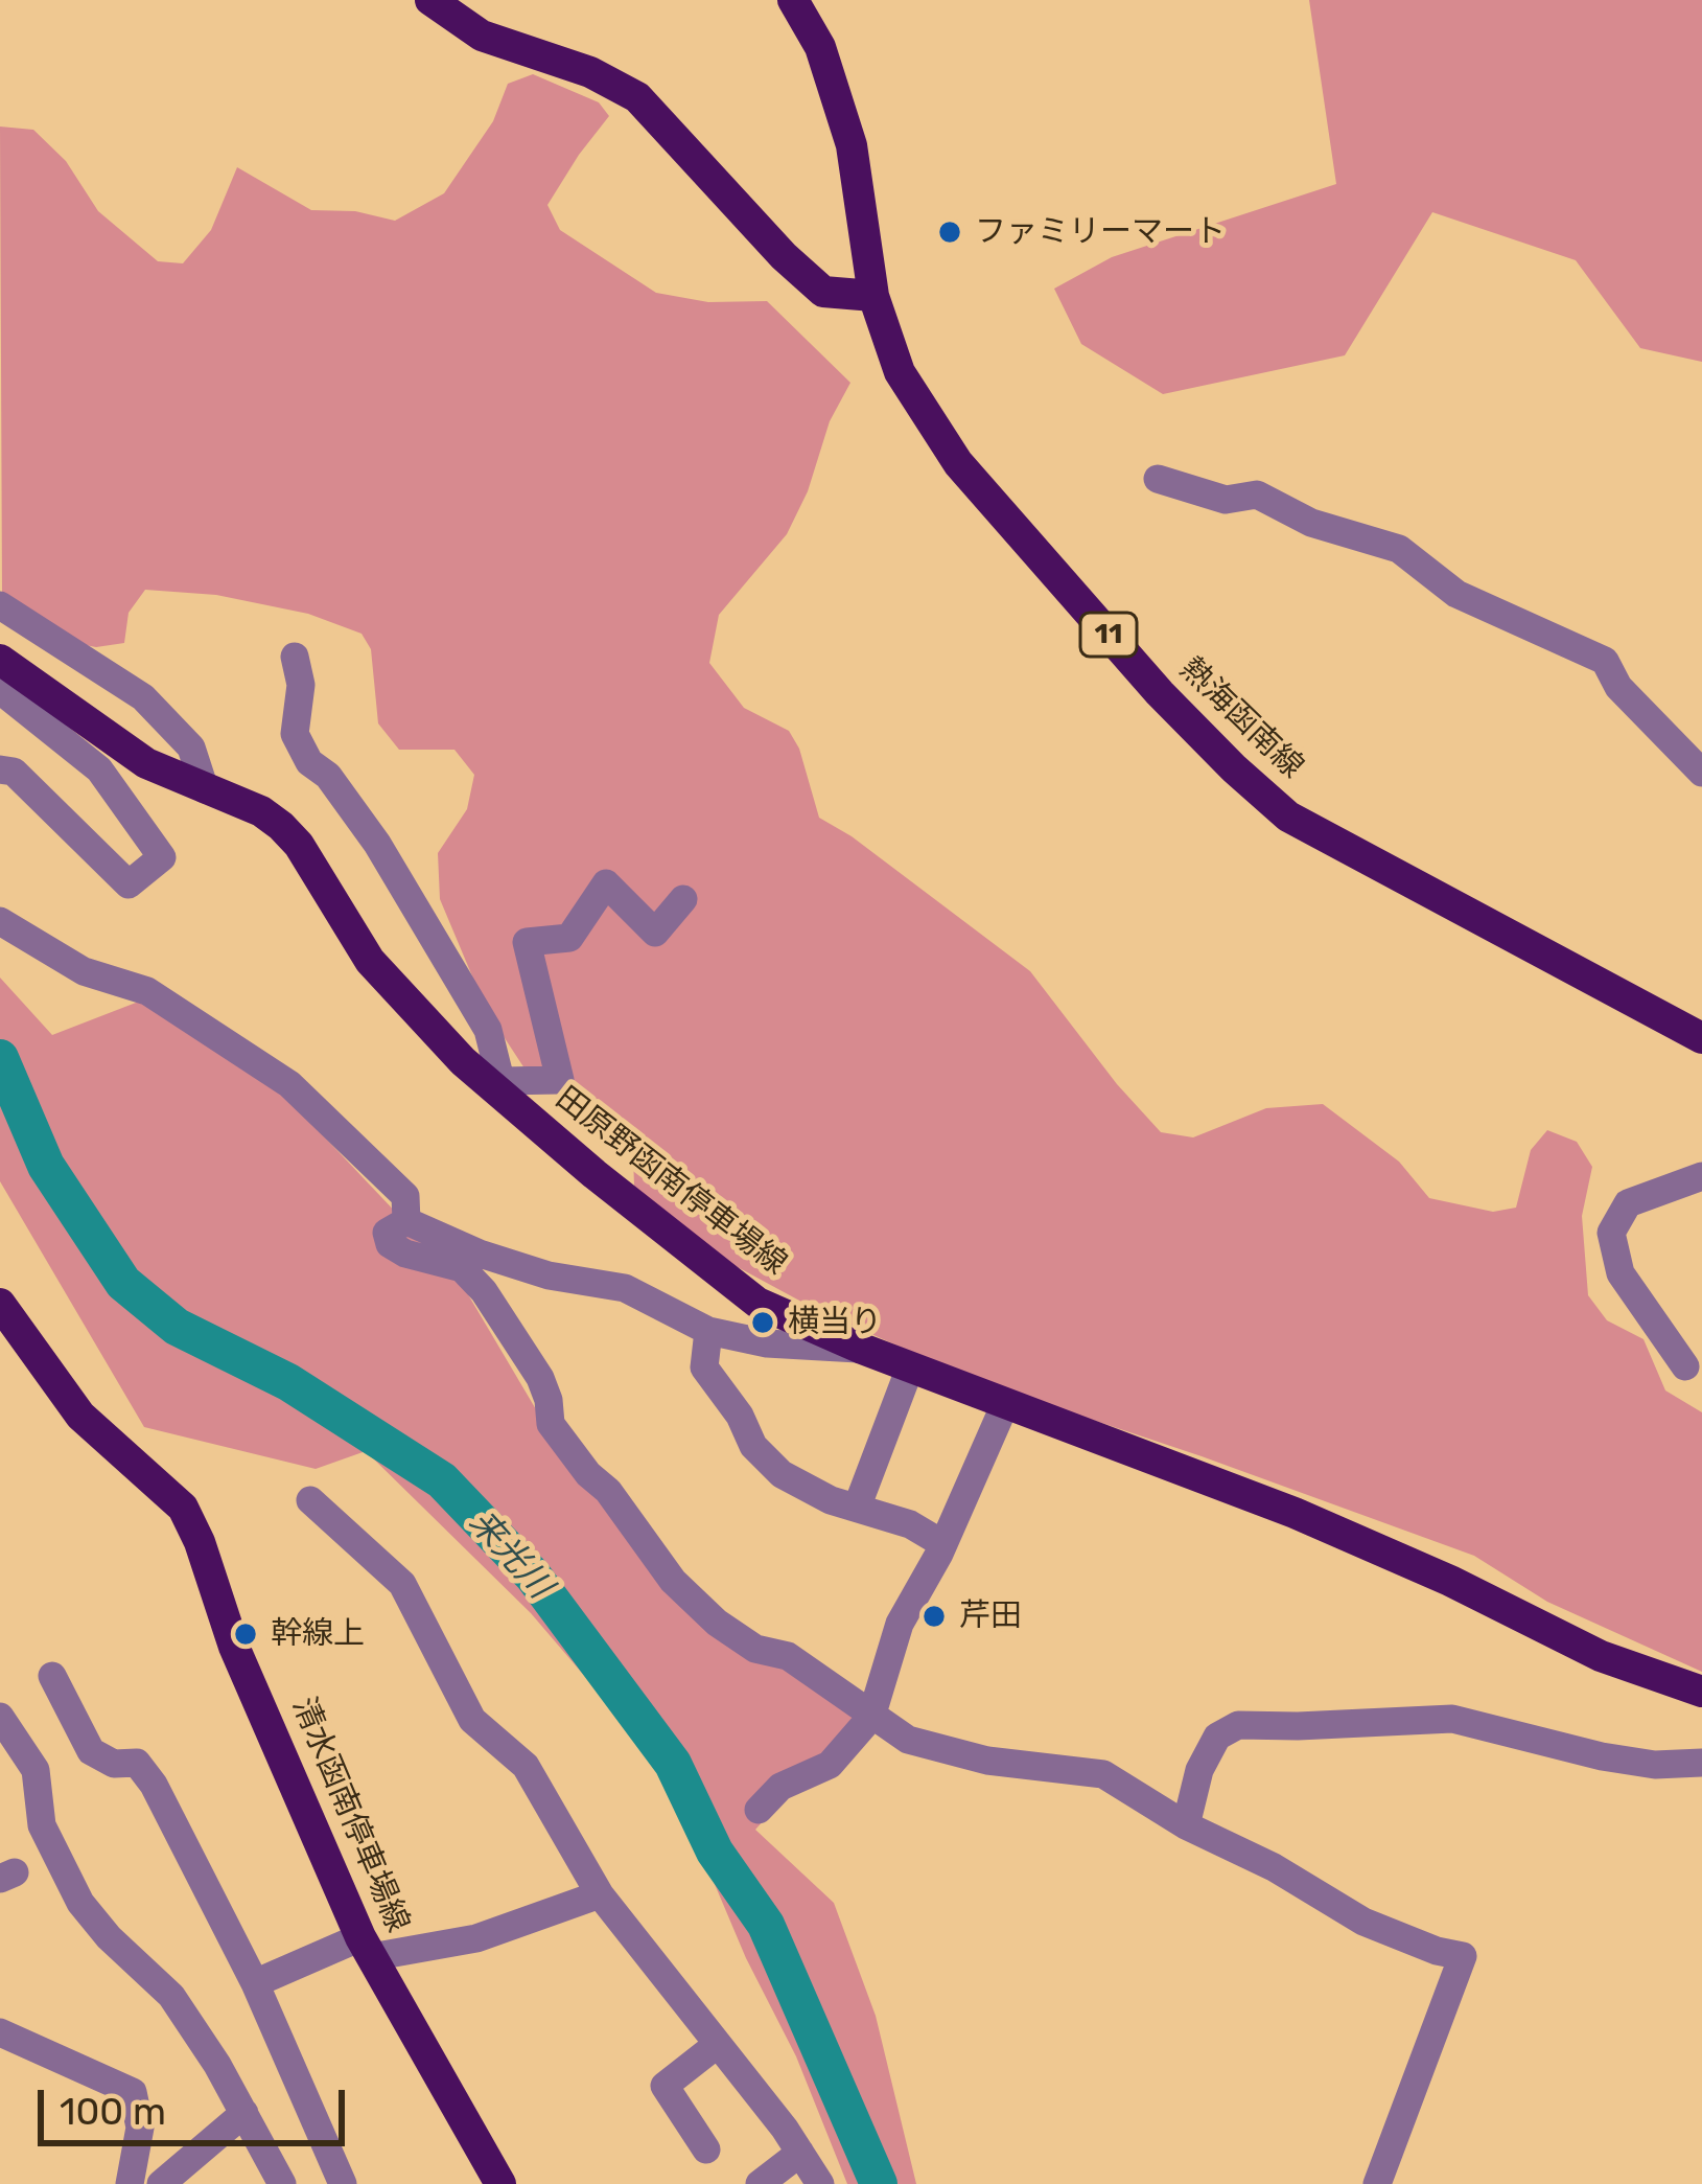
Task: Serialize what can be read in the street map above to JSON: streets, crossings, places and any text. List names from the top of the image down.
{
  "streets": {
    "main road": [
      "11",
      "熱海函南線",
      "田原野函南停車場線",
      "清水函南停車場線"
    ]
  },
  "water": ["来光川"],
  "places": [
    "ファミリーマート",
    "横当り",
    "芹田",
    "幹線上"
  ],
  "scale_bar": "100 m"
}
